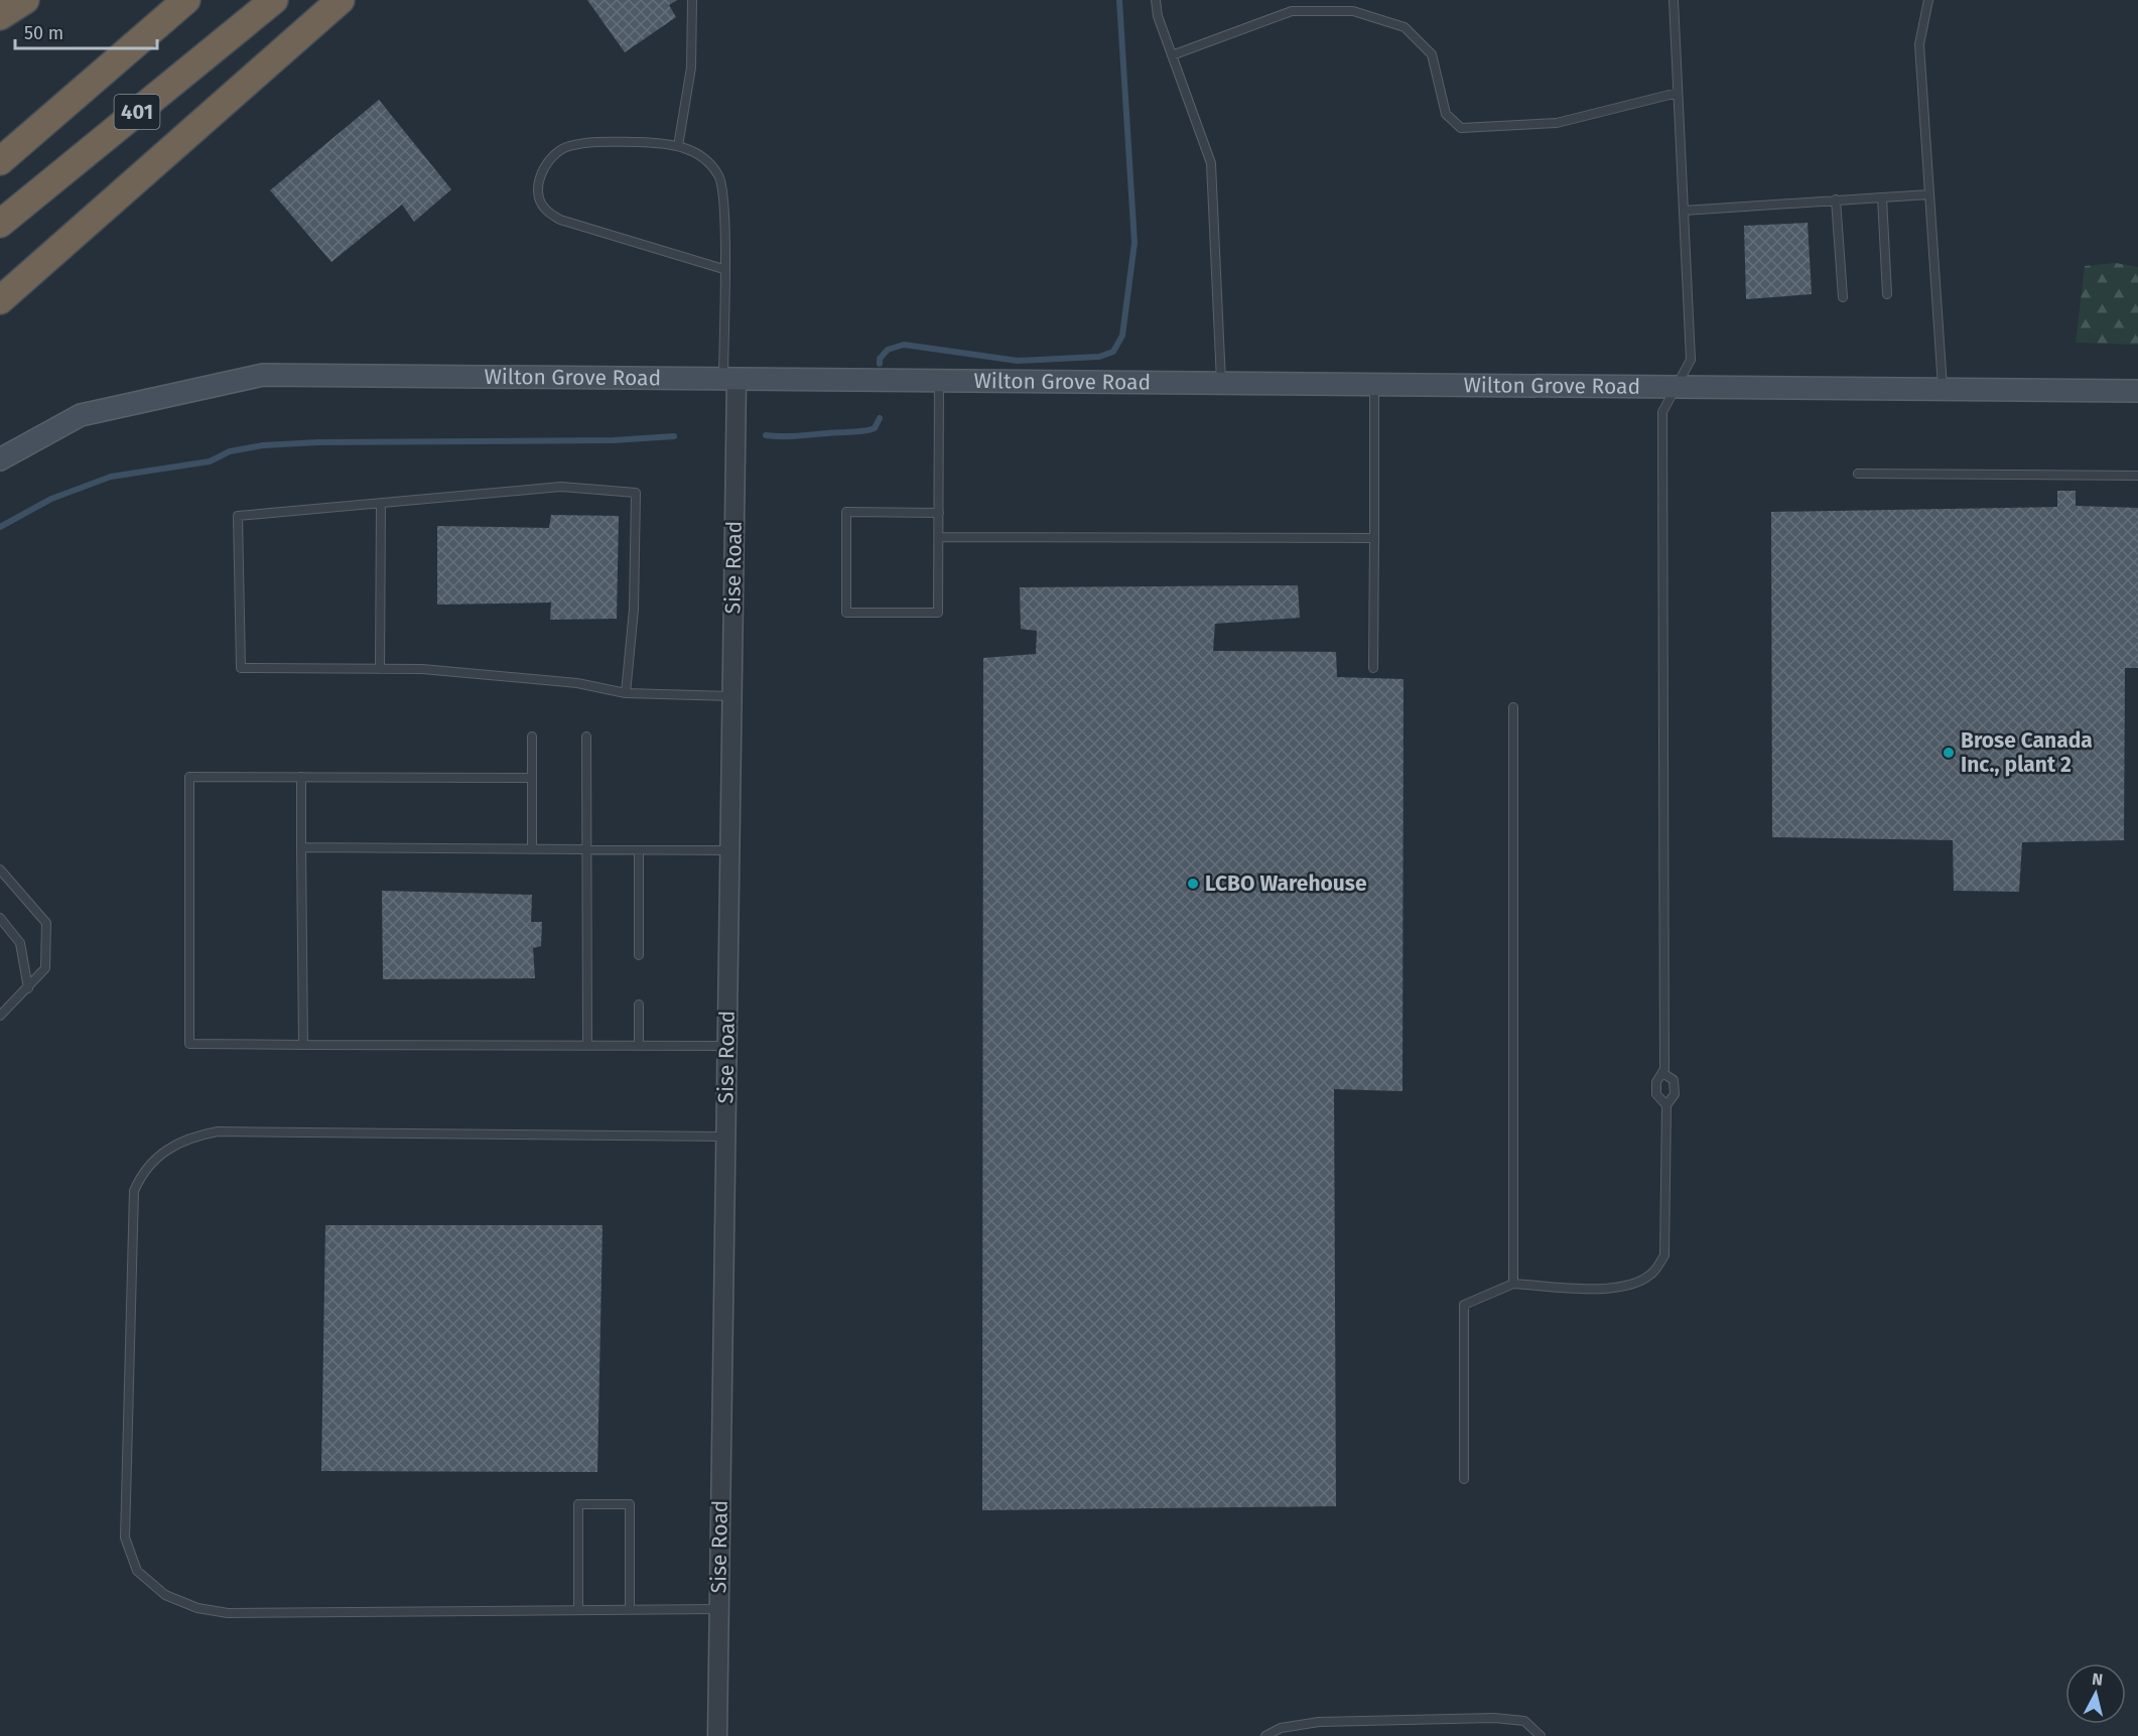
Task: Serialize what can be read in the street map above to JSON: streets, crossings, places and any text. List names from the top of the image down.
{
  "streets": {
    "highway": ["401"],
    "main road": ["Wilton Grove Road"],
    "street": ["Sise Road"]
  },
  "crossings": [
    ["Wilton Grove Road", "Sise Road"]
  ],
  "places": ["Brose Canada Inc., plant 2", "LCBO Warehouse"],
  "scale_bar": "50 m",
  "north": "top"
}
